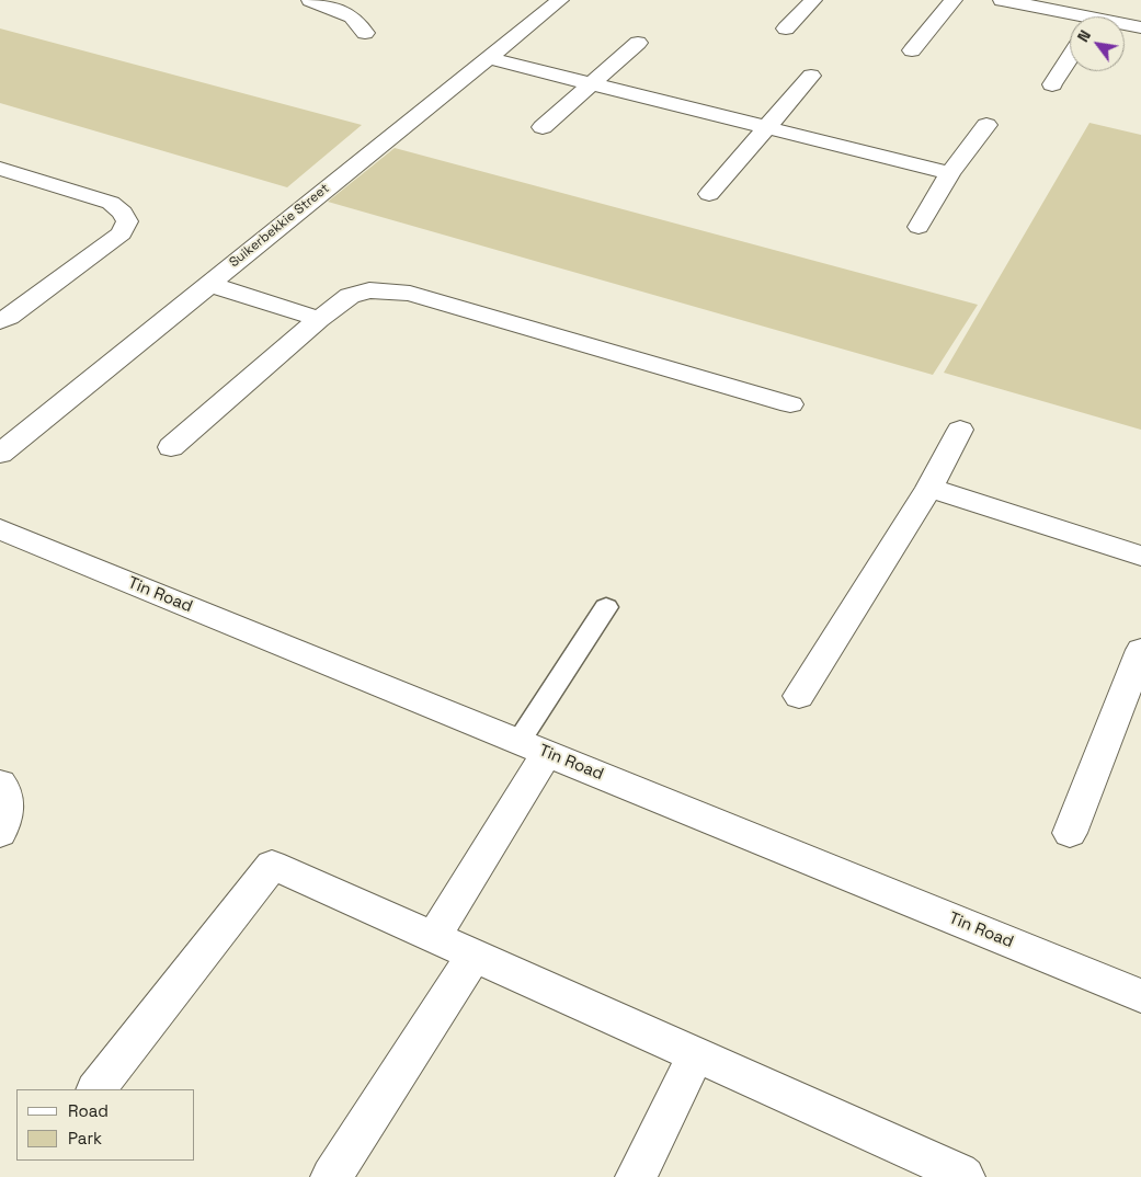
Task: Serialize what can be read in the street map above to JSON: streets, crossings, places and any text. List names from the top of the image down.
{
  "streets": {
    "street": ["Suikerbekkie Street", "Tin Road"]
  },
  "legend": ["Road", "Park"],
  "north": "top left"
}
